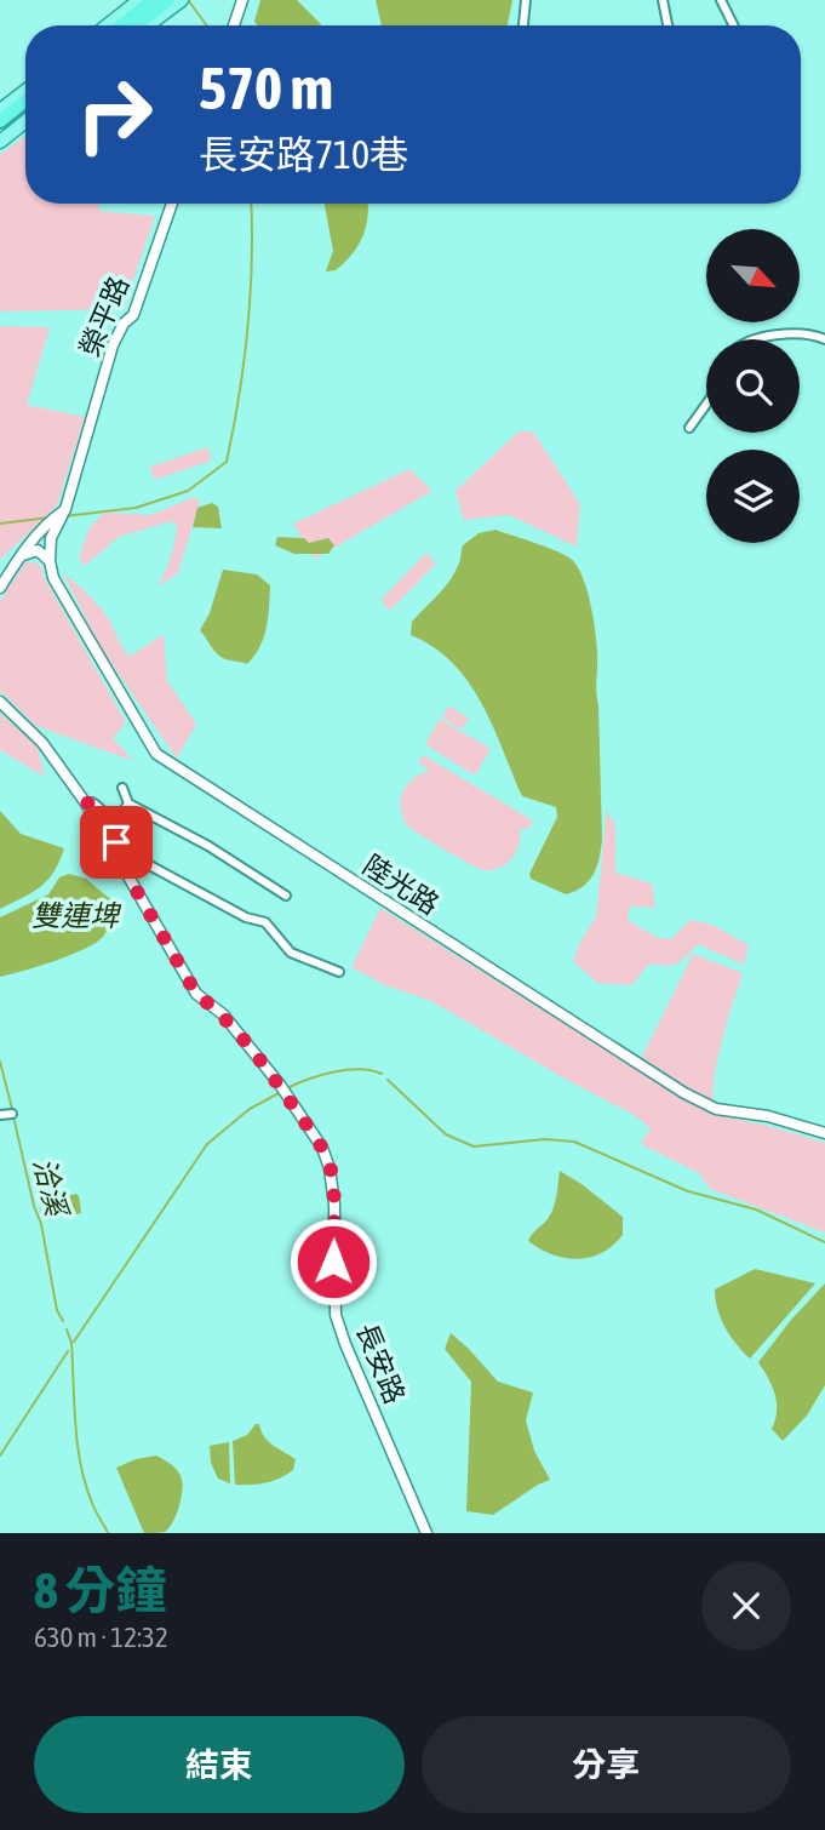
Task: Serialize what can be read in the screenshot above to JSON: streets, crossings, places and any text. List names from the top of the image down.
{
  "streets": {
    "street": ["榮平路", "陸光路", "長安路"]
  },
  "crossings": [
    ["榮平路", "陸光路"]
  ],
  "water": ["雙連埤", "洽溪"],
  "north": "bottom right",
  "page": {
    "turn": ["570 m", "長安路710巷"],
    "heading": ["8 分鐘", "630 m · 12:32"],
    "buttons": ["結束", "分享"]
  }
}
